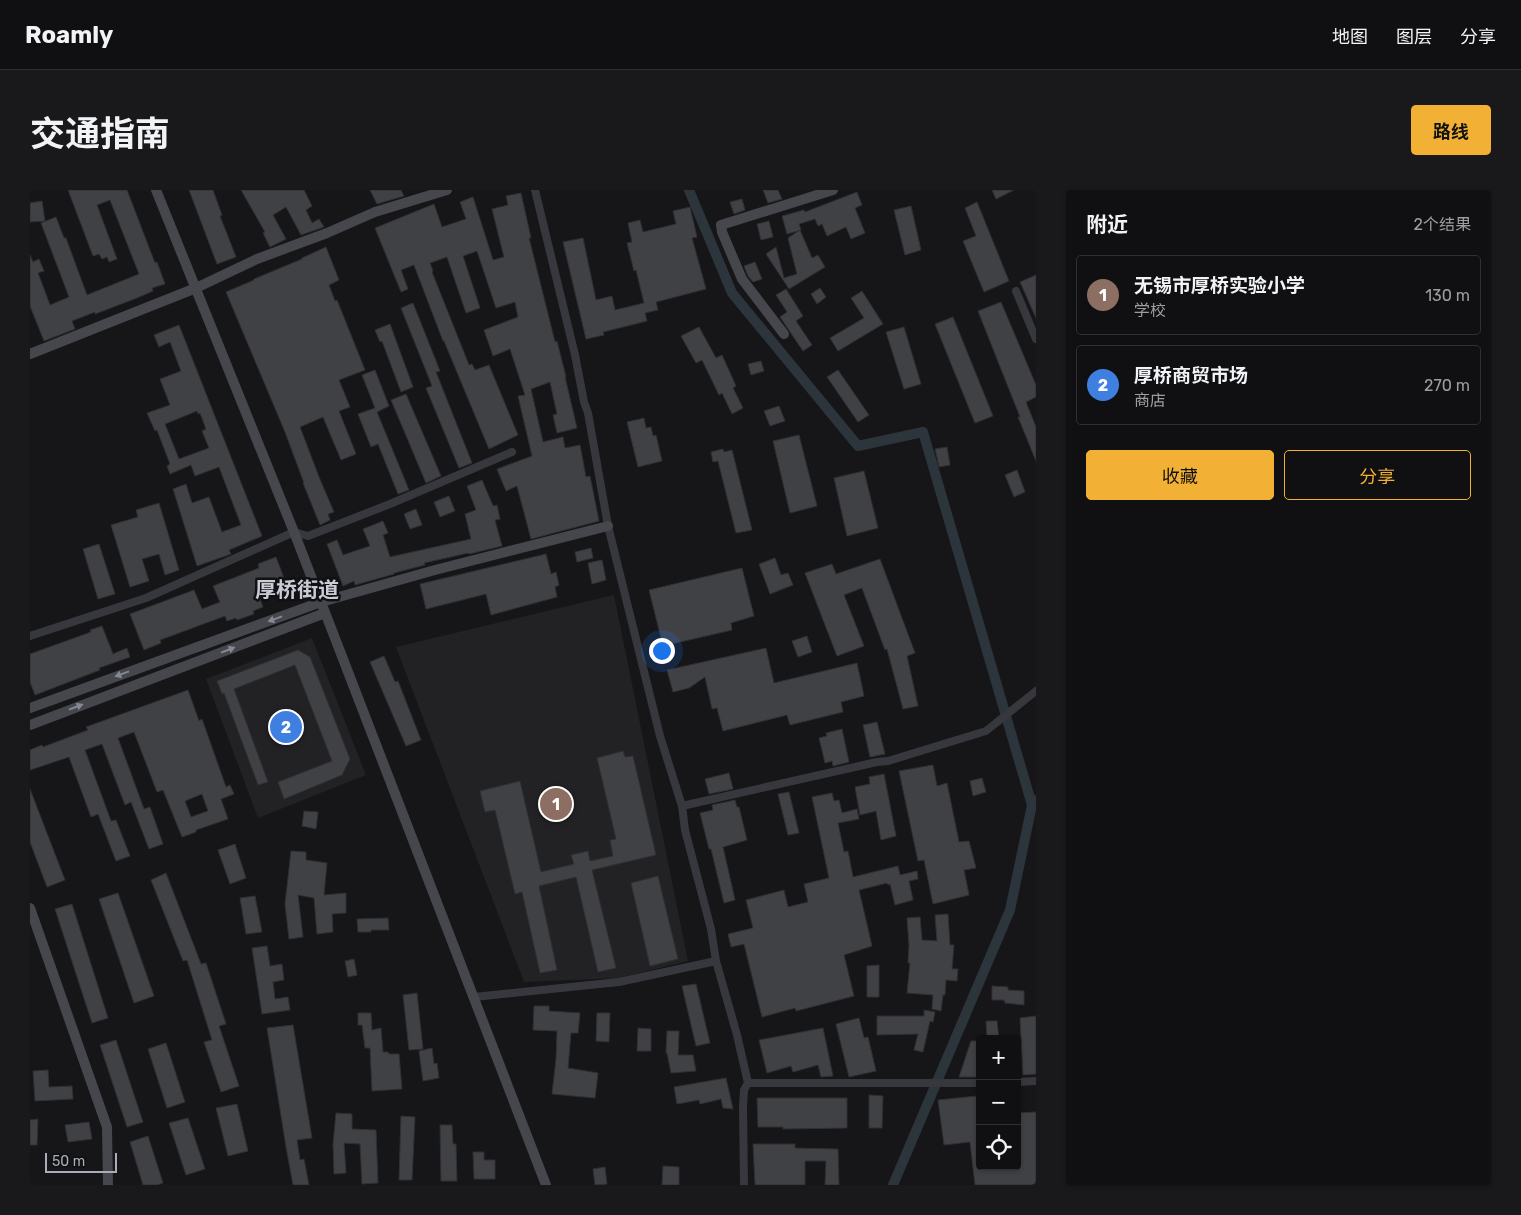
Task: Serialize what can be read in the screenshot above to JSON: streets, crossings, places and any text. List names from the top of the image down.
{
  "districts": ["厚桥街道"],
  "scale_bar": "50 m",
  "page": {
    "header": "Roamly",
    "nav": ["地图", "图层", "分享"],
    "title": "交通指南",
    "buttons": [
      "路线",
      ["收藏", "分享"]
    ],
    "heading": ["附近", "2个结果"],
    "list": [
      {
        "mark": "1",
        "name": "无锡市厚桥实验小学",
        "note": "学校",
        "value": "130 m"
      },
      {
        "mark": "2",
        "name": "厚桥商贸市场",
        "note": "商店",
        "value": "270 m"
      }
    ],
    "pins": ["2", "1"],
    "map_buttons": ["+", "−"],
    "scale": "50 m"
  }
}
